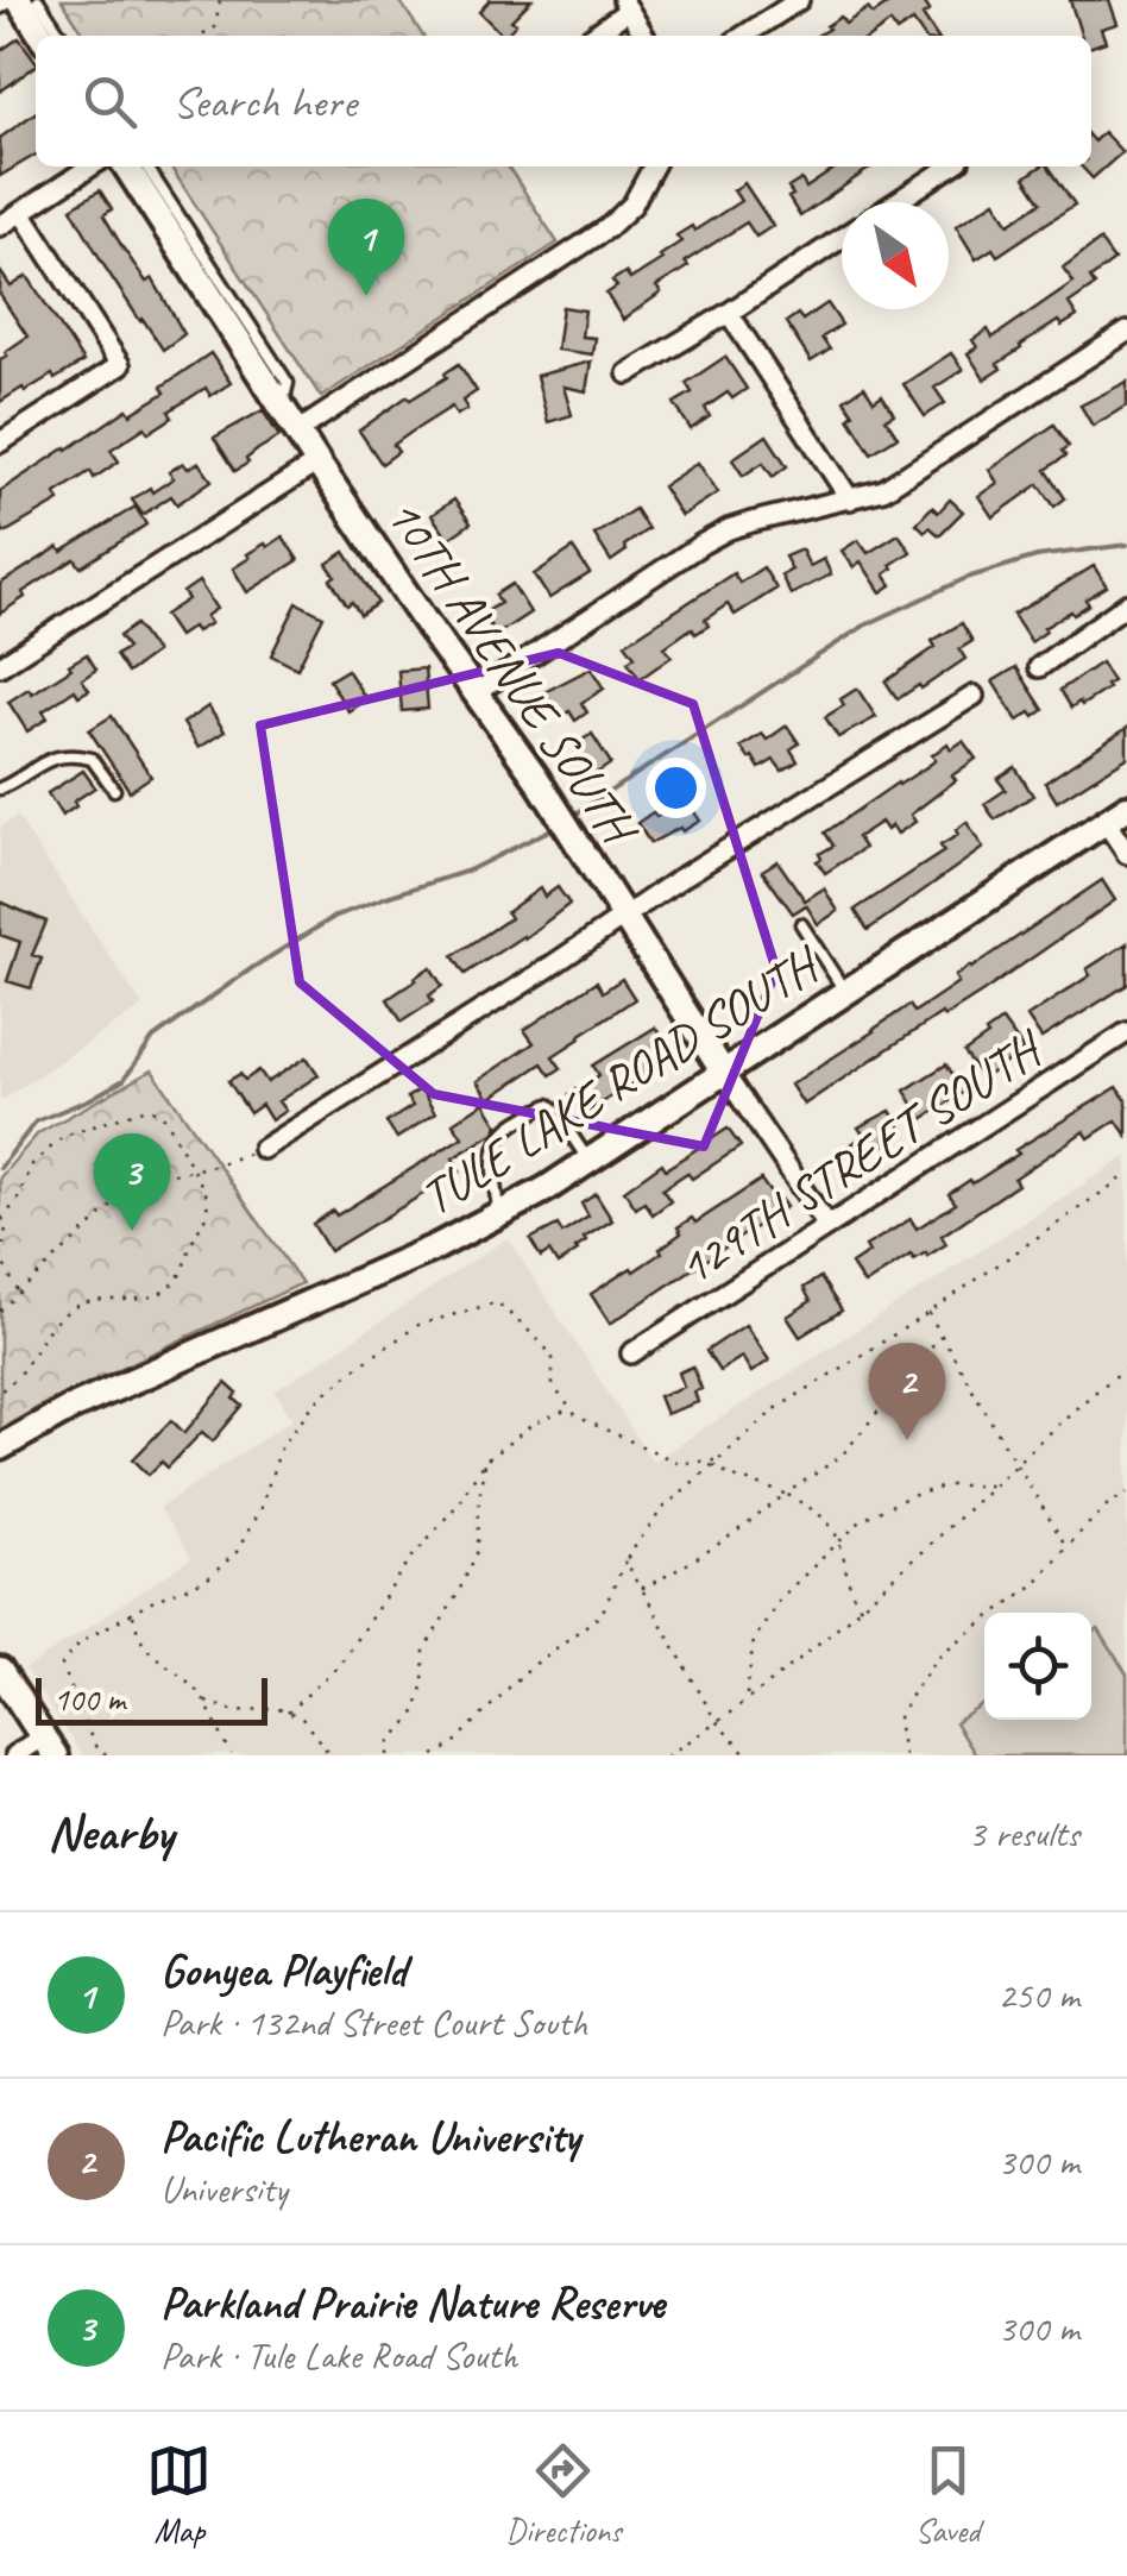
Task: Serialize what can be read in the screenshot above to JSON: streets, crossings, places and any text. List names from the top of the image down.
{
  "streets": {
    "street": ["10TH AVENUE SOUTH", "TULE LAKE ROAD SOUTH", "129TH STREET SOUTH"]
  },
  "crossings": [
    ["10TH AVENUE SOUTH", "TULE LAKE ROAD SOUTH"],
    ["10TH AVENUE SOUTH", "129TH STREET SOUTH"]
  ],
  "scale_bar": "100 m",
  "north": "bottom right",
  "page": {
    "search": "Search here",
    "pins": ["1", "3", "2"],
    "scale": "100 m",
    "heading": ["Nearby", "3 results"],
    "list": [
      {
        "mark": "1",
        "name": "Gonyea Playfield",
        "note": "Park · 132nd Street Court South",
        "value": "250 m"
      },
      {
        "mark": "2",
        "name": "Pacific Lutheran University",
        "note": "University",
        "value": "300 m"
      },
      {
        "mark": "3",
        "name": "Parkland Prairie Nature Reserve",
        "note": "Park · Tule Lake Road South",
        "value": "300 m"
      }
    ],
    "nav": ["Map", "Directions", "Saved"]
  }
}
